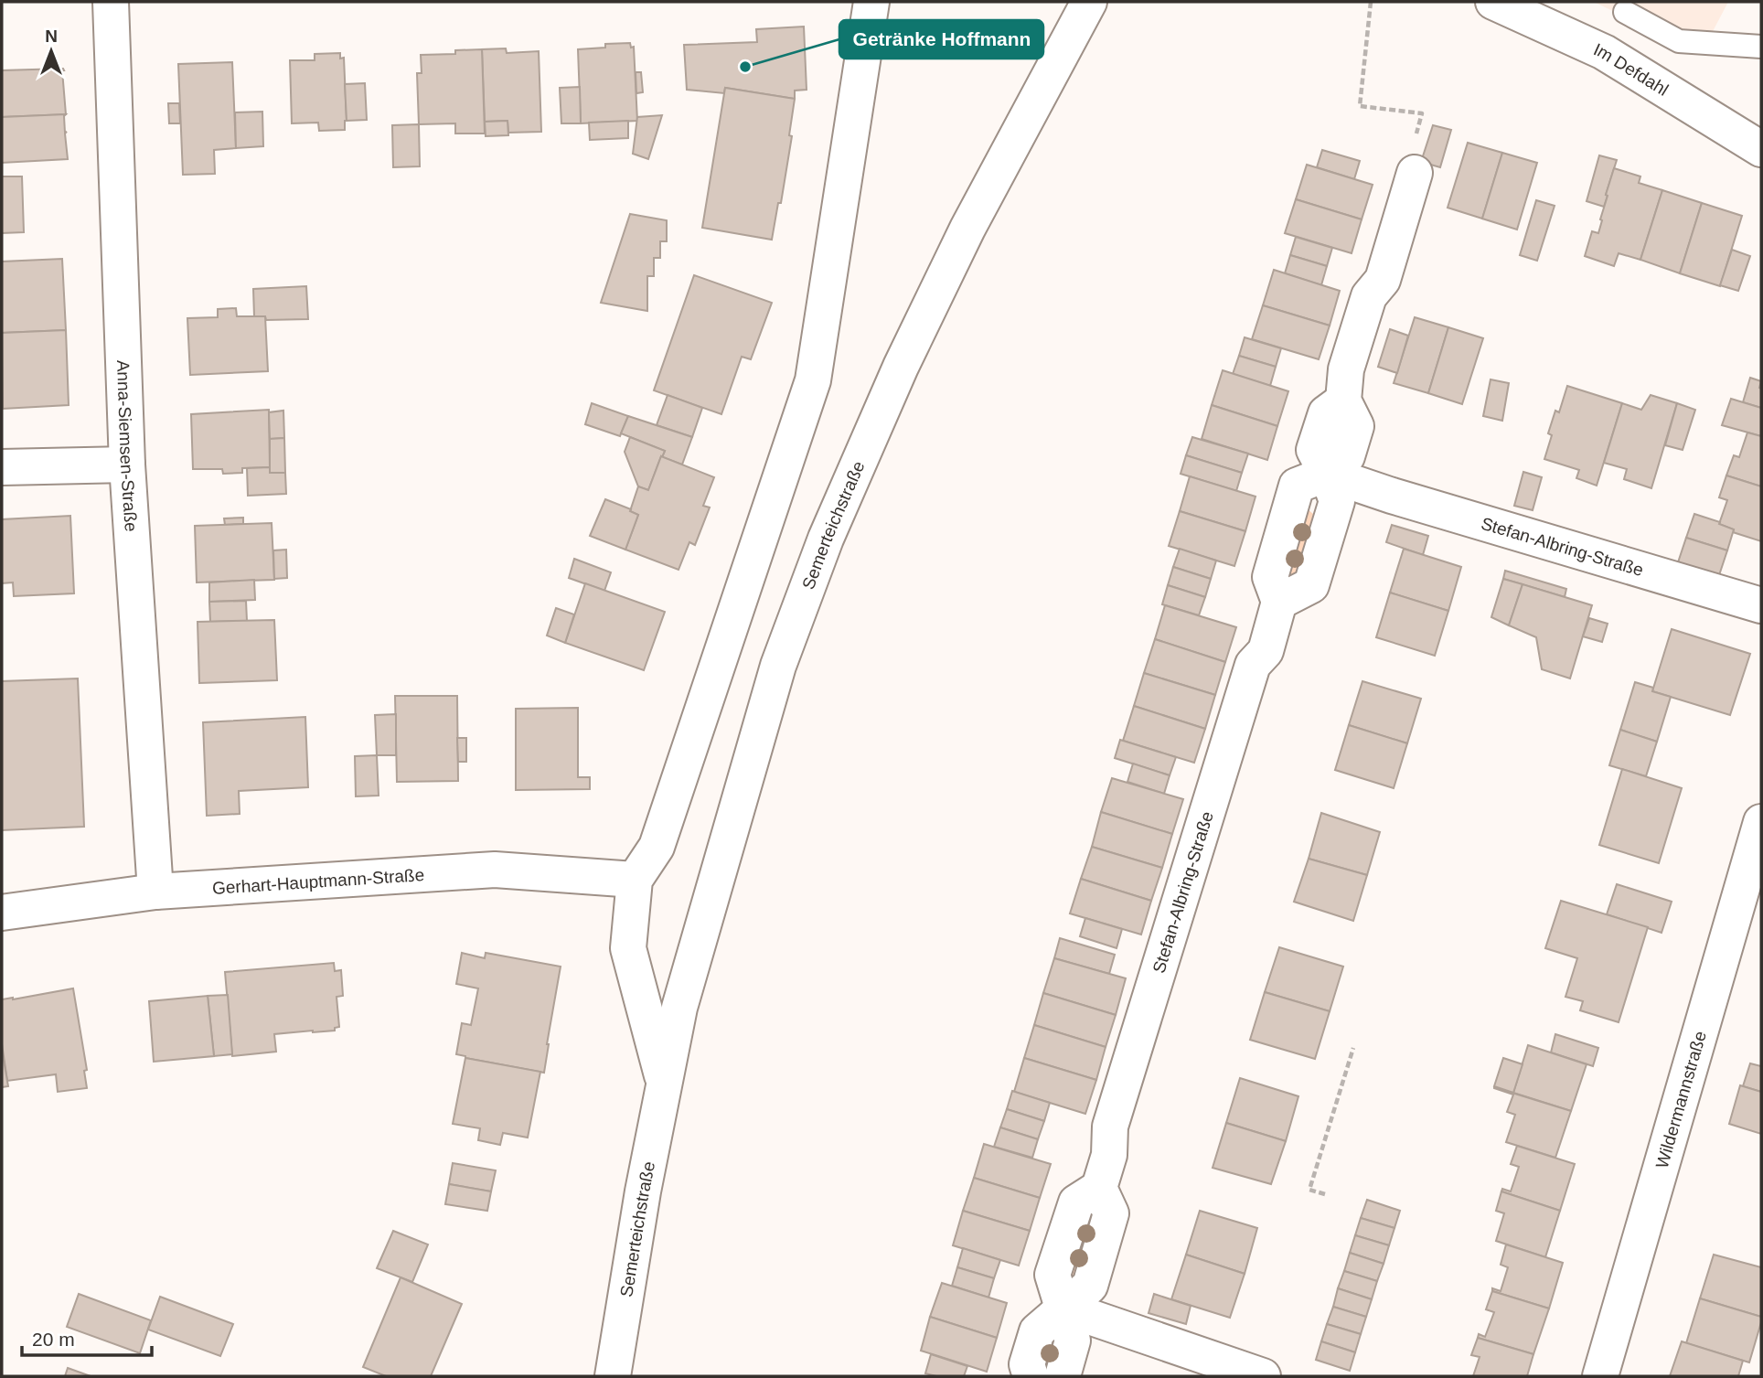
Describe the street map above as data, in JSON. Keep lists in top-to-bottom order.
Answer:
{
  "streets": {
    "street": [
      "Im Defdahl",
      "Anna-Siemsen-Straße",
      "Semerteichstraße",
      "Stefan-Albring-Straße",
      "Gerhart-Hauptmann-Straße",
      "Wildermannstraße"
    ]
  },
  "crossings": [
    ["Anna-Siemsen-Straße", "Gerhart-Hauptmann-Straße"],
    ["Semerteichstraße", "Gerhart-Hauptmann-Straße"]
  ],
  "places": ["Getränke Hoffmann"],
  "scale_bar": "20 m",
  "north": "top"
}
